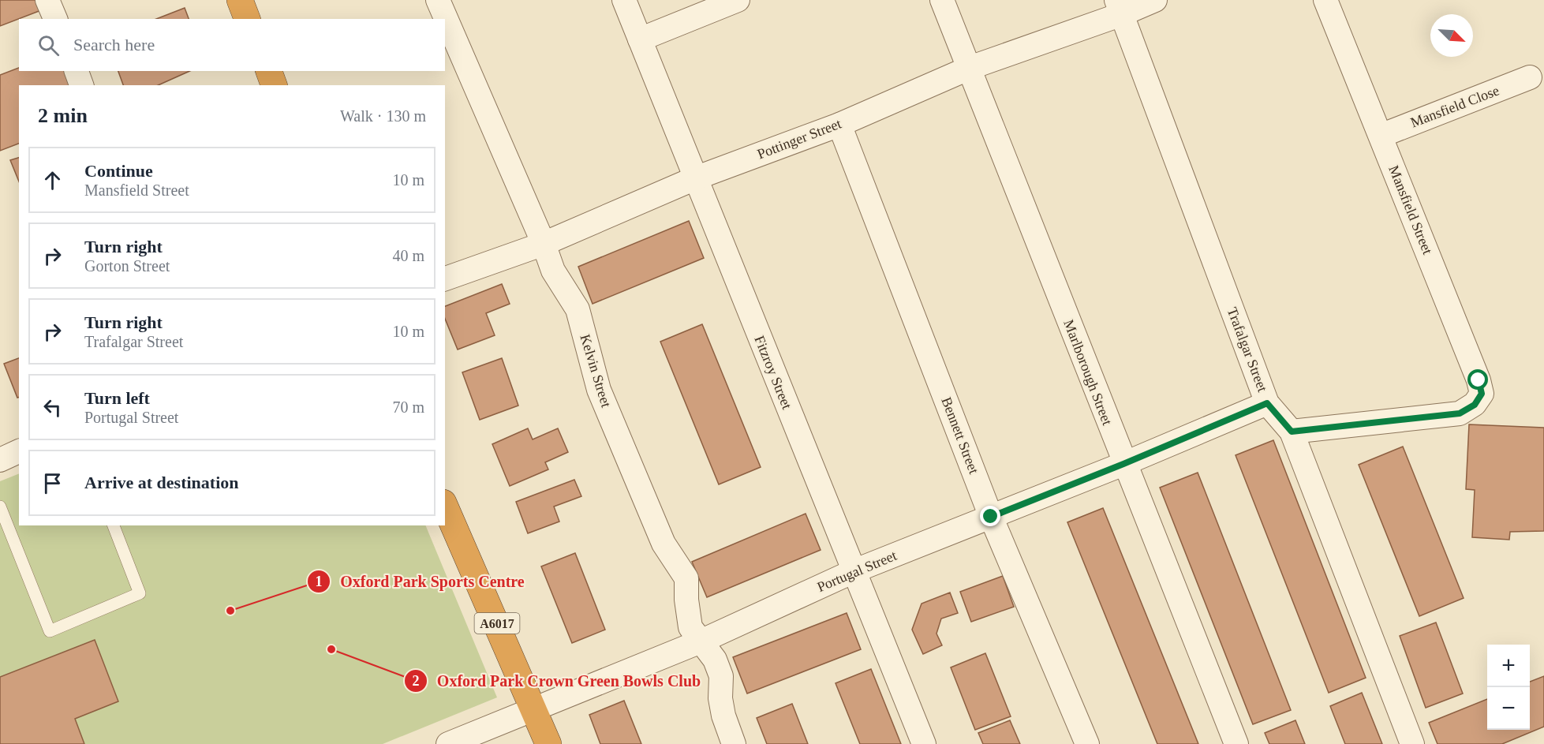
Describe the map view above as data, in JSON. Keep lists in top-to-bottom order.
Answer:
{
  "streets": {
    "highway": ["A6017"],
    "street": [
      "Mansfield Close",
      "Pottinger Street",
      "Mansfield Street",
      "Trafalgar Street",
      "Kelvin Street",
      "Fitzroy Street",
      "Marlborough Street",
      "Bennett Street",
      "Portugal Street"
    ]
  },
  "crossings": [
    ["Mansfield Close", "Mansfield Street"],
    ["Pottinger Street", "Trafalgar Street"],
    ["Pottinger Street", "Kelvin Street"],
    ["Pottinger Street", "Fitzroy Street"],
    ["Pottinger Street", "Marlborough Street"],
    ["Pottinger Street", "Bennett Street"],
    ["Mansfield Street", "Trafalgar Street"],
    ["Trafalgar Street", "Portugal Street"],
    ["Kelvin Street", "Portugal Street"],
    ["Fitzroy Street", "Portugal Street"],
    ["Marlborough Street", "Portugal Street"],
    ["Bennett Street", "Portugal Street"],
    ["Portugal Street", "A6017"]
  ],
  "places": ["Oxford Park Sports Centre", "Oxford Park Crown Green Bowls Club"],
  "north": "bottom right",
  "page": {
    "search": "Search here",
    "heading": ["2 min", "Walk · 130 m"],
    "list": [
      ["Continue", "Mansfield Street", "10 m"],
      ["Turn right", "Gorton Street", "40 m"],
      ["Turn right", "Trafalgar Street", "10 m"],
      ["Turn left", "Portugal Street", "70 m"],
      "Arrive at destination"
    ],
    "map_buttons": ["+", "−"]
  }
}
